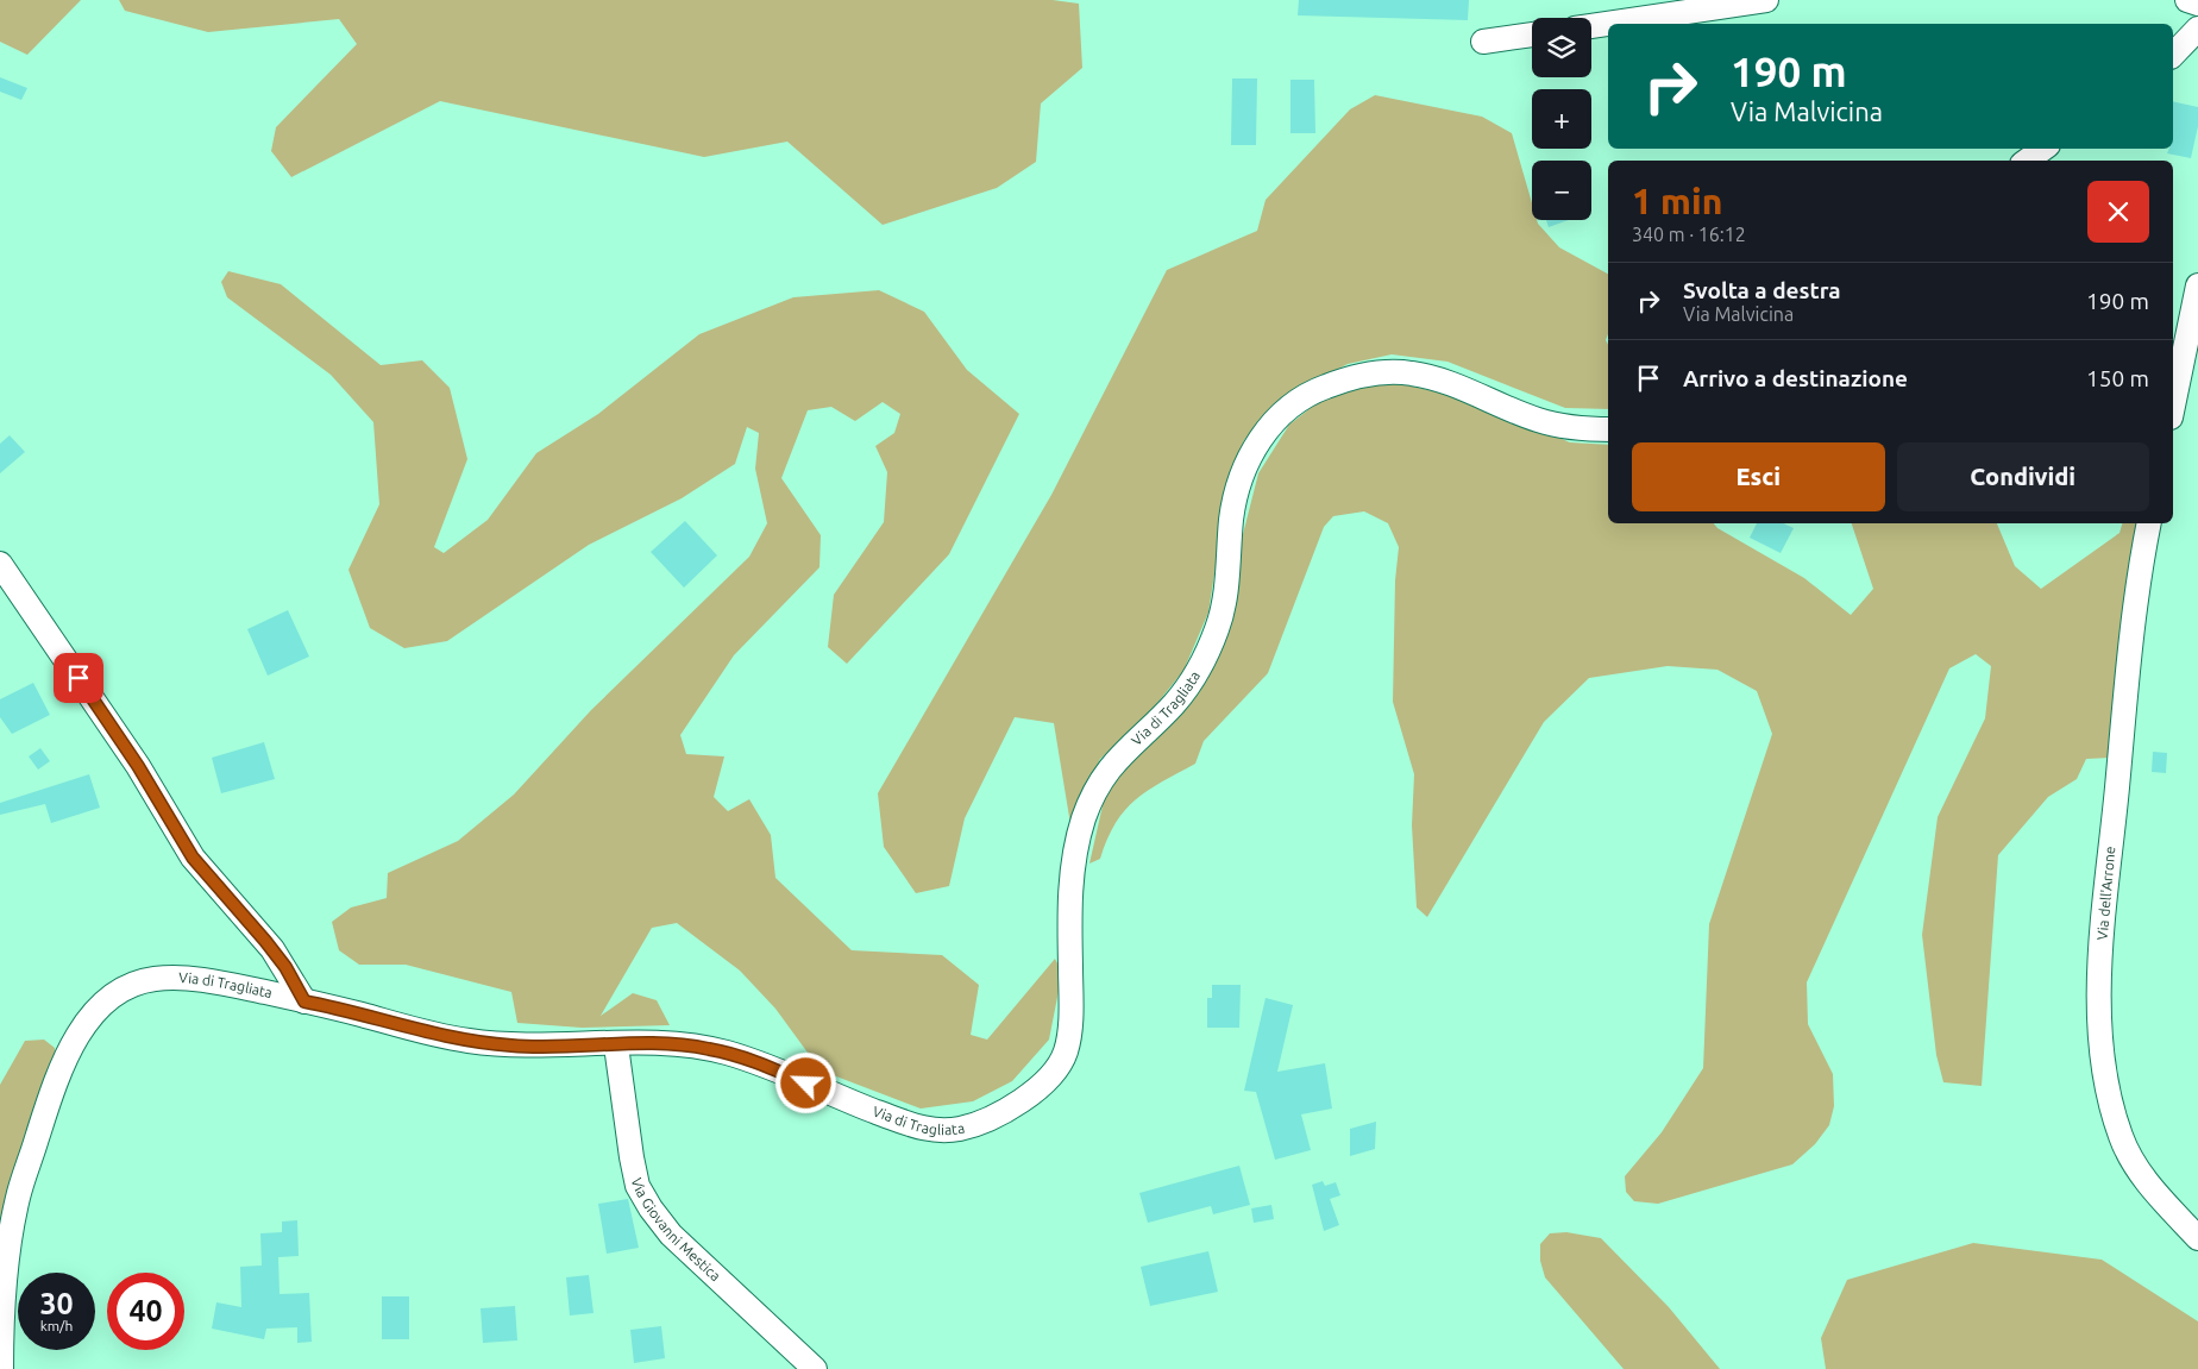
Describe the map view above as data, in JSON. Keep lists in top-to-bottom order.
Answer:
{
  "streets": {
    "street": ["Via di Tragliata", "Via dell'Arrone", "Via Giovanni Mestica"]
  },
  "crossings": [
    ["Via di Tragliata", "Via Giovanni Mestica"]
  ],
  "page": {
    "map_buttons": ["+", "−"],
    "turn": ["190 m", "Via Malvicina"],
    "heading": ["1 min", "340 m · 16:12"],
    "list": [
      {
        "name": "Svolta a destra",
        "note": "Via Malvicina",
        "value": "190 m"
      },
      {
        "name": "Arrivo a destinazione",
        "value": "150 m"
      }
    ],
    "buttons": ["Esci", "Condividi"],
    "speed": "30 km/h",
    "limit": "40"
  }
}
